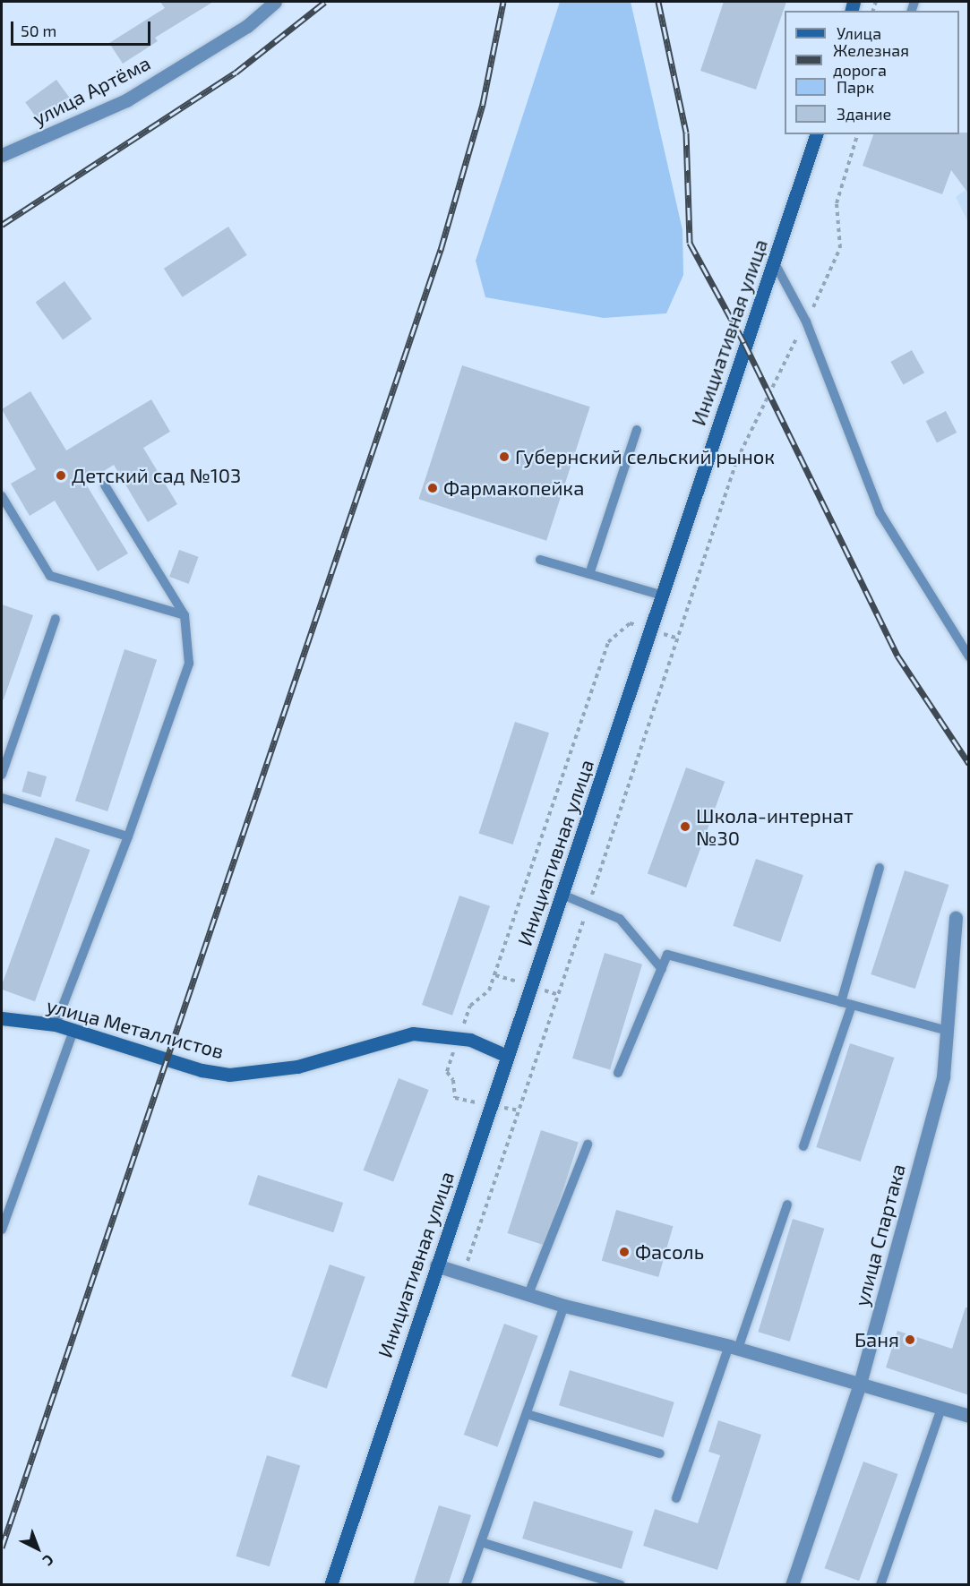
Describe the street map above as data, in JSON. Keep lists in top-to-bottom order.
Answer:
{
  "streets": {
    "main road": ["Инициативная улица", "улица Металлистов"],
    "street": ["улица Артёма", "улица Спартака"]
  },
  "crossings": [
    ["Инициативная улица", "улица Металлистов"]
  ],
  "places": [
    "Губернский сельский рынок",
    "Детский сад №103",
    "Фармакопейка",
    "Школа-интернат №30",
    "Фасоль",
    "Баня"
  ],
  "legend": [
    "Улица",
    "Железная дорога",
    "Парк",
    "Здание"
  ],
  "scale_bar": "50 m",
  "north": "bottom right"
}
